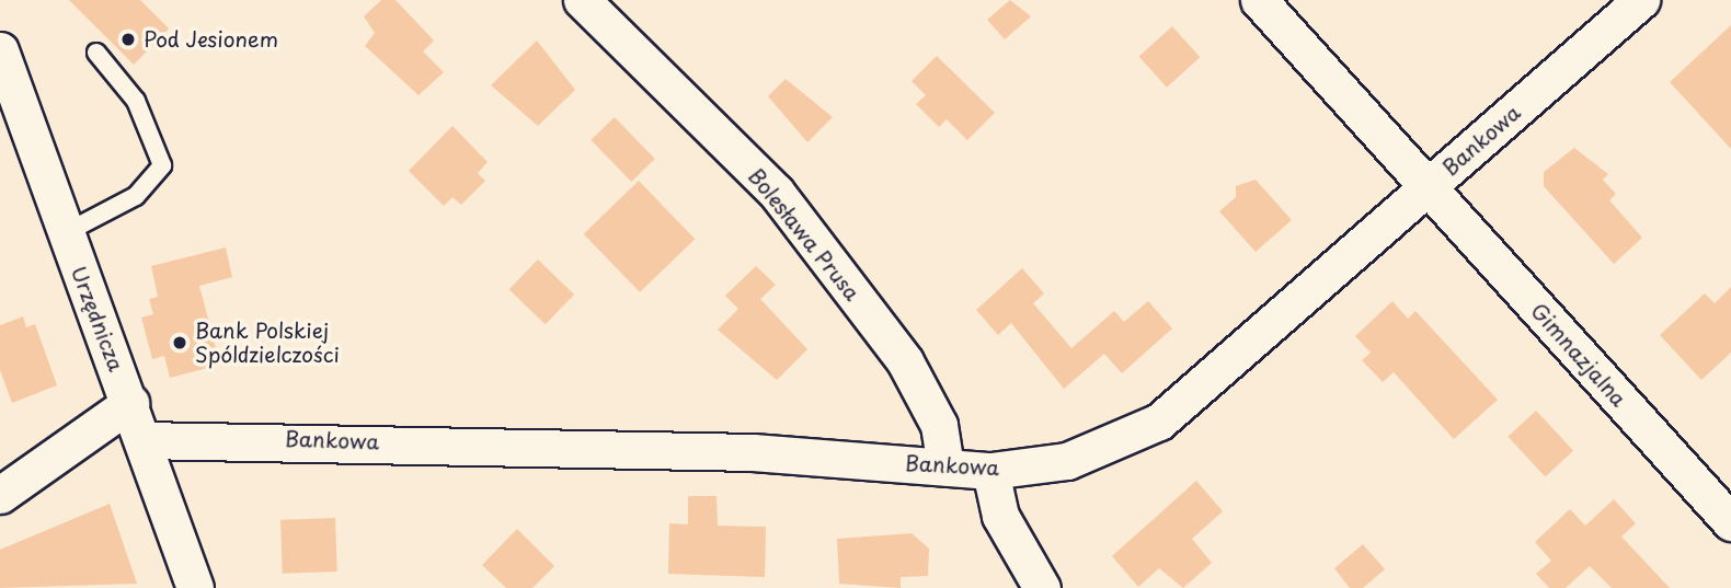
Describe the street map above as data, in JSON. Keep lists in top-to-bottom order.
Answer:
{
  "streets": {
    "street": [
      "Bankowa",
      "Bolesława Prusa",
      "Urzędnicza",
      "Gimnazjalna"
    ]
  },
  "crossings": [
    ["Bankowa", "Bolesława Prusa"],
    ["Bankowa", "Urzędnicza"],
    ["Bankowa", "Gimnazjalna"]
  ],
  "places": ["Pod Jesionem", "Bank Polskiej Spóldzielczości"]
}
